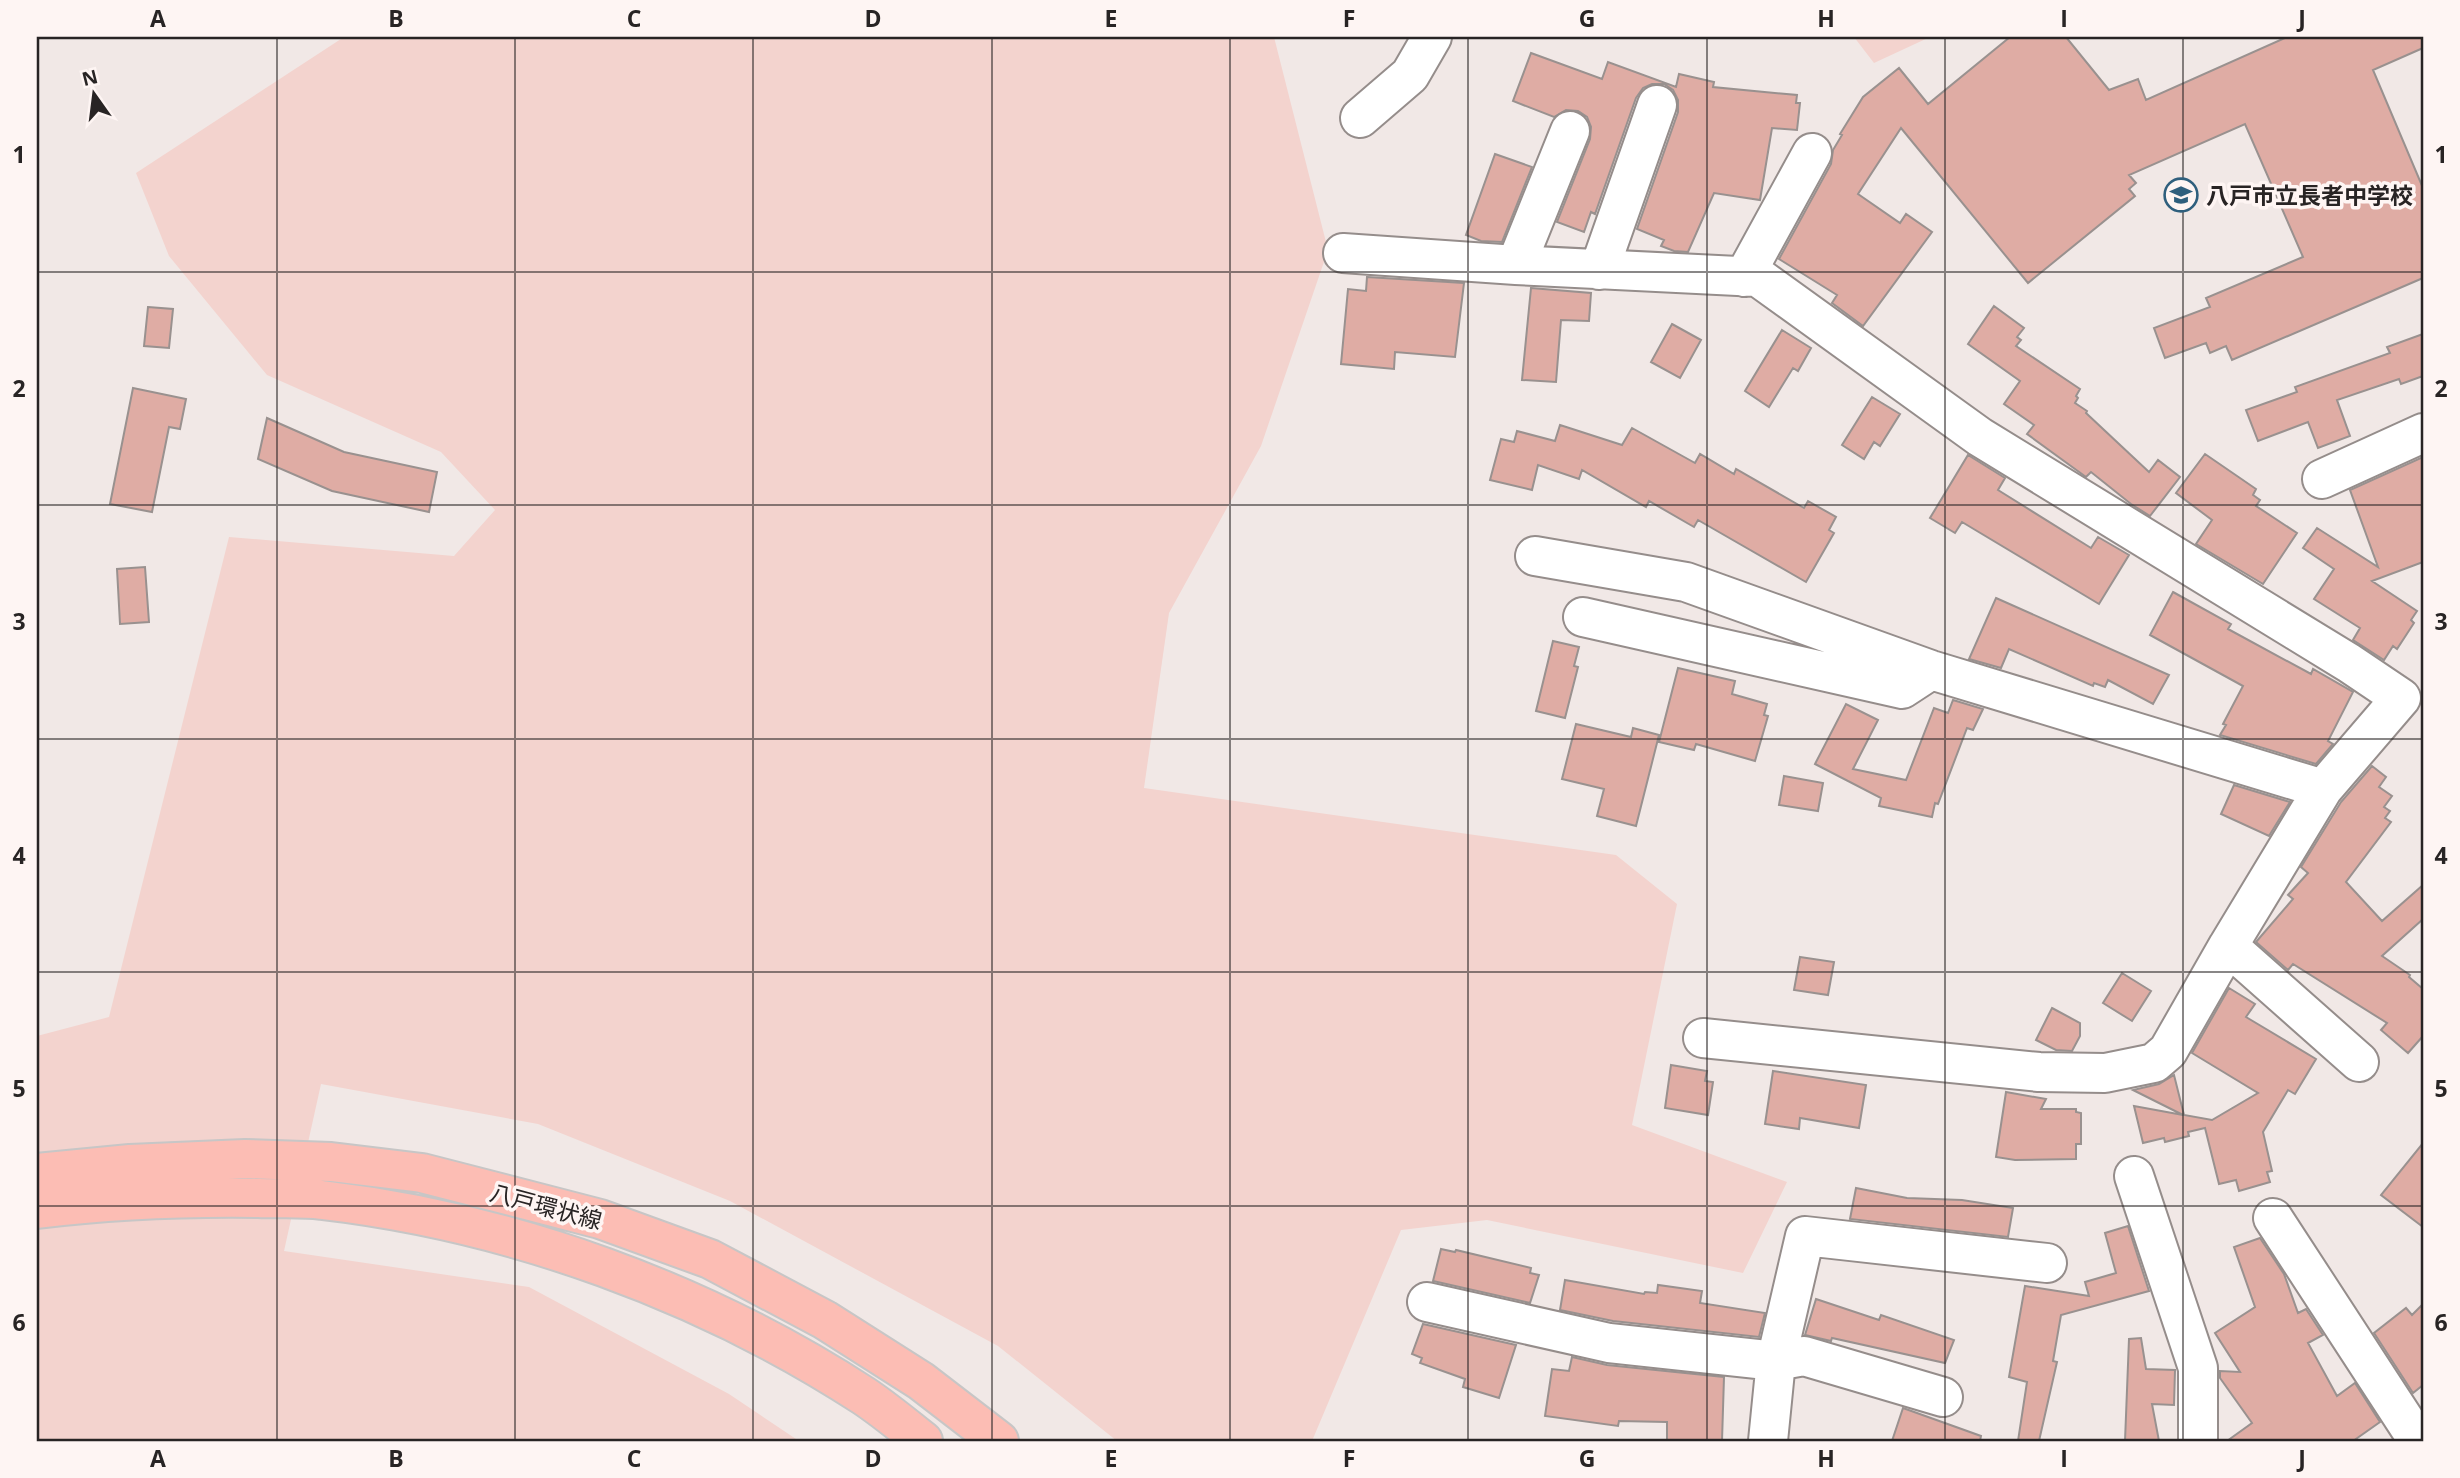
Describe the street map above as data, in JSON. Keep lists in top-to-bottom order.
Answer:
{
  "streets": {
    "main road": ["八戸環状線"]
  },
  "places": {
    "school or university": ["八戸市立長者中学校"]
  },
  "north": "top",
  "grid": {
    "columns": [
      "A",
      "B",
      "C",
      "D",
      "E",
      "F",
      "G",
      "H",
      "I",
      "J"
    ],
    "rows": [
      "1",
      "2",
      "3",
      "4",
      "5",
      "6"
    ]
  }
}
